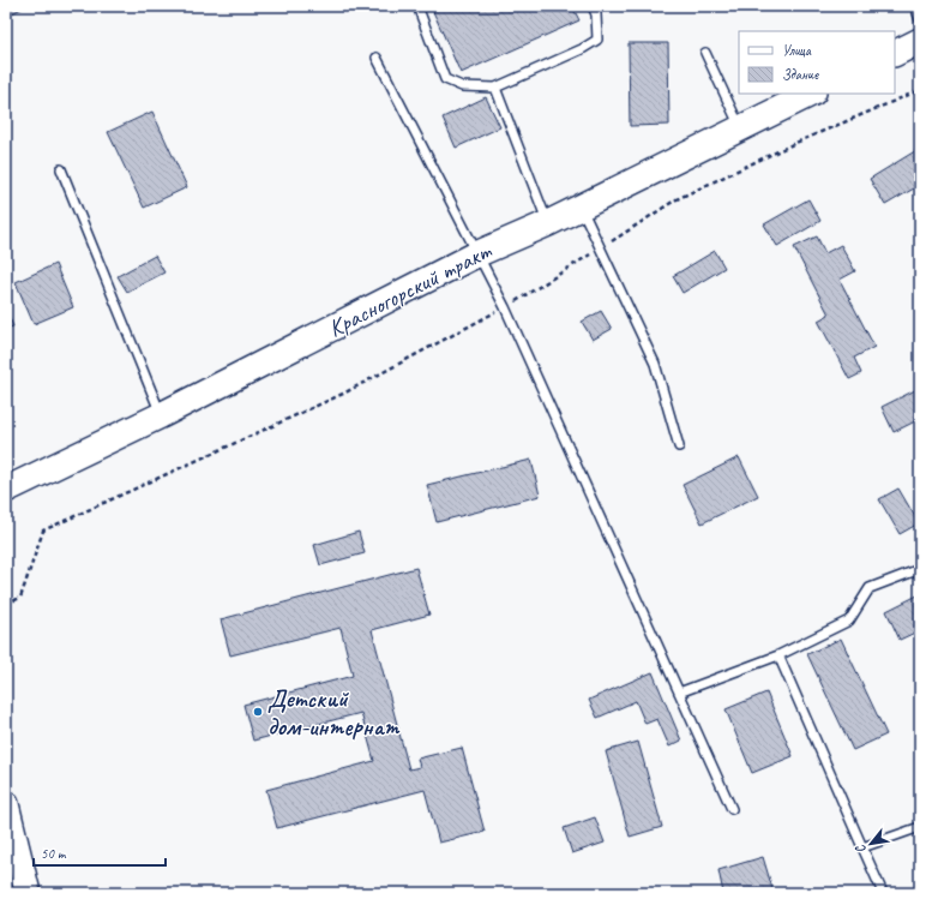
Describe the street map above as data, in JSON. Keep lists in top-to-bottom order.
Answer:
{
  "streets": {
    "main road": ["Красногорский тракт"]
  },
  "places": ["Детский дом-интернат"],
  "legend": ["Улица", "Здание"],
  "scale_bar": "50 m",
  "north": "bottom left"
}
